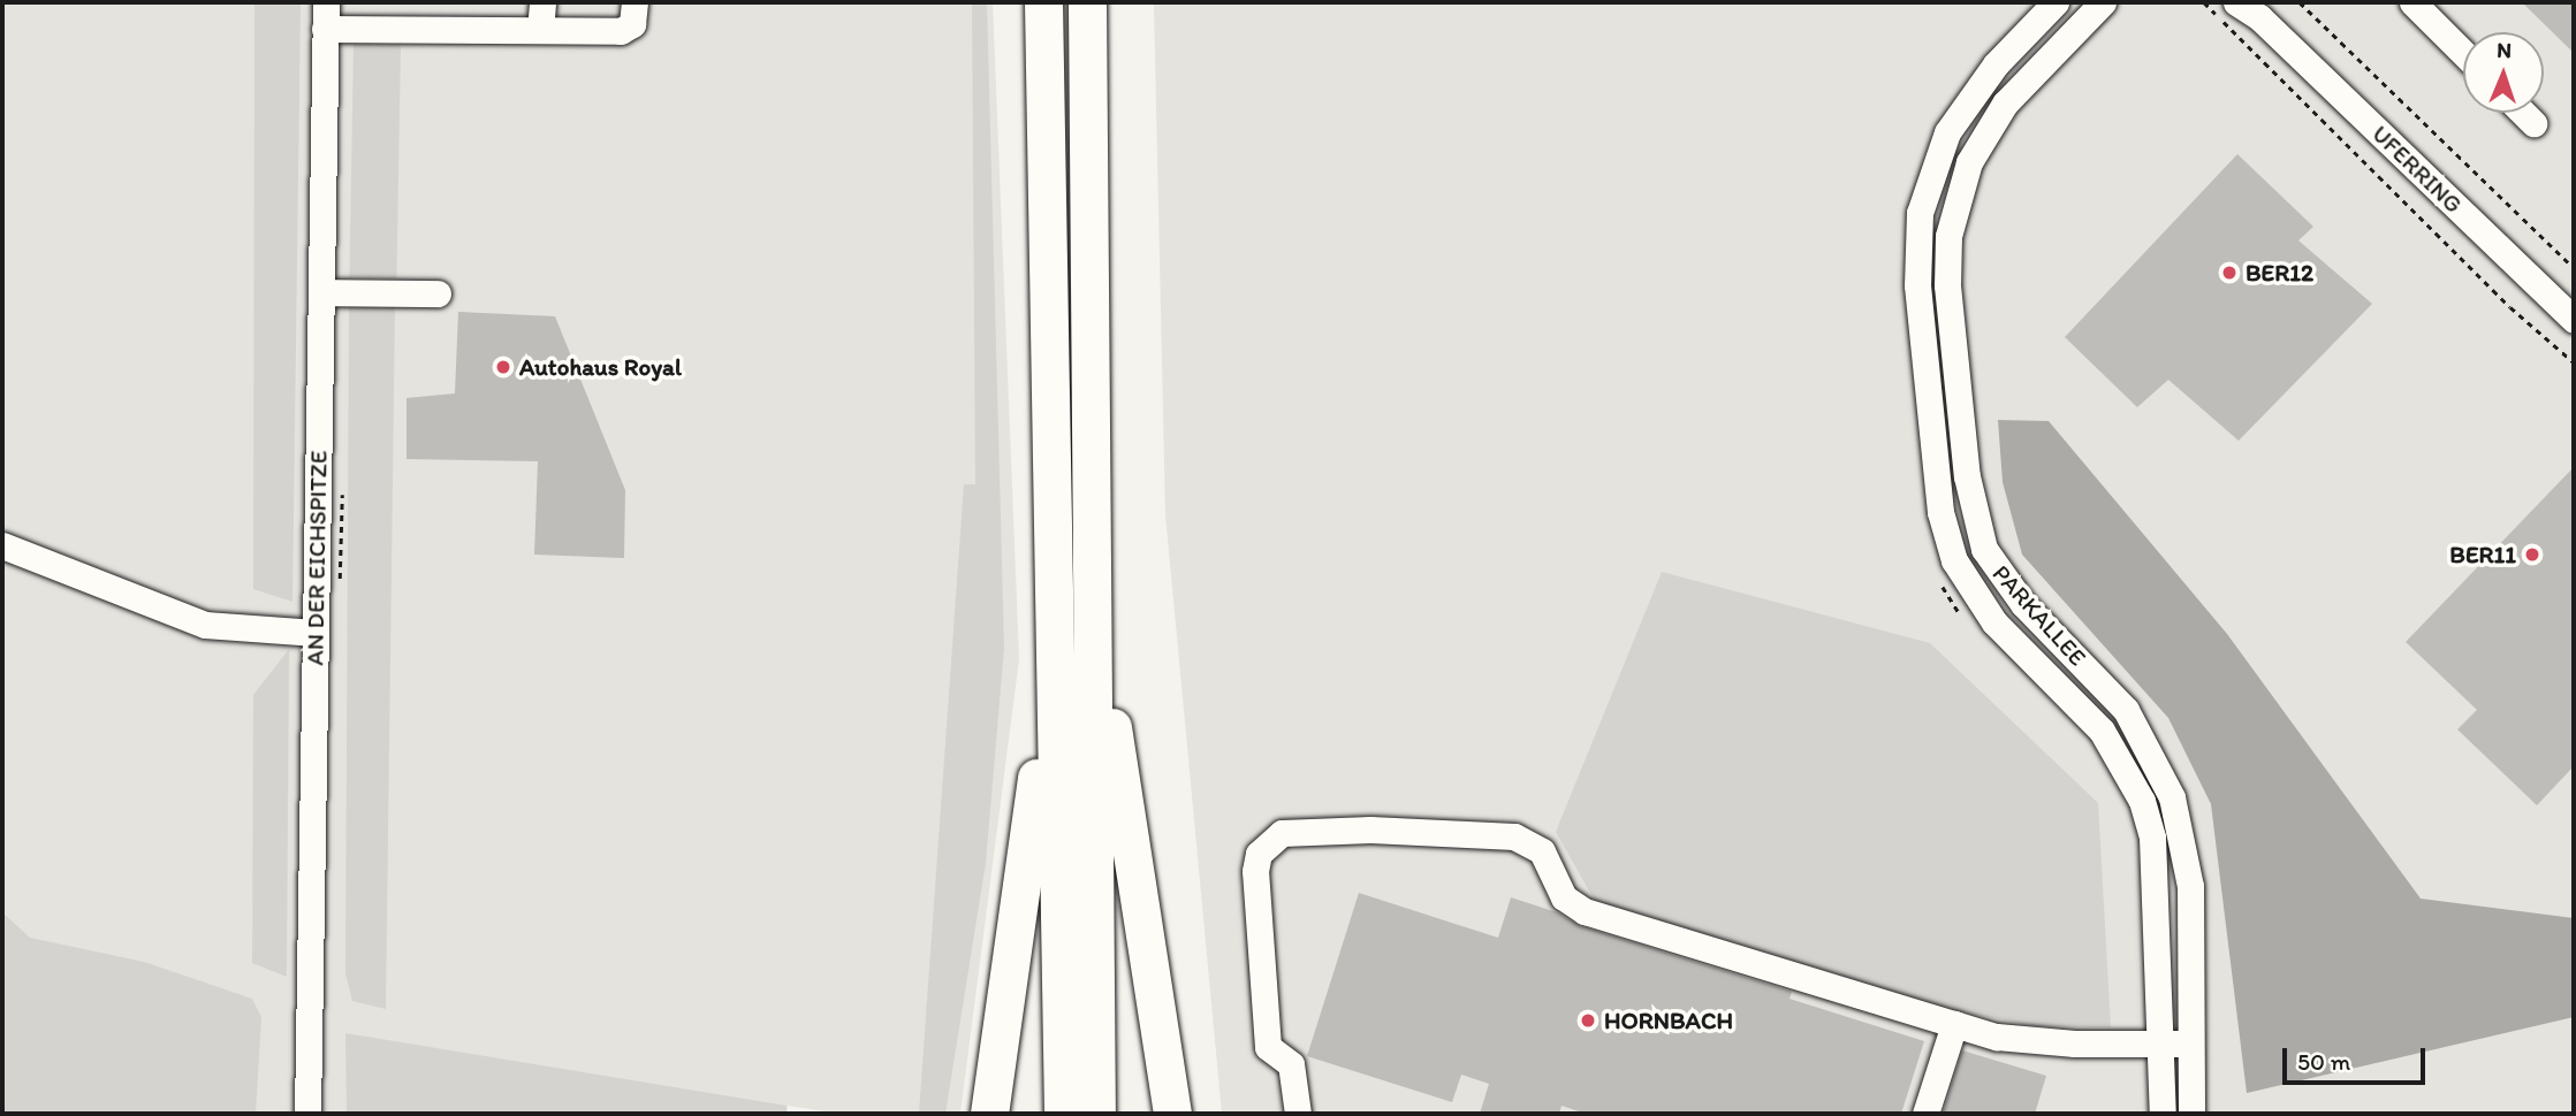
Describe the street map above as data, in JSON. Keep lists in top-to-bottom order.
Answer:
{
  "streets": {
    "street": ["UFERRING", "AN DER EICHSPITZE", "PARKALLEE"]
  },
  "places": [
    "BER12",
    "Autohaus Royal",
    "BER11",
    "HORNBACH"
  ],
  "scale_bar": "50 m",
  "north": "top"
}
